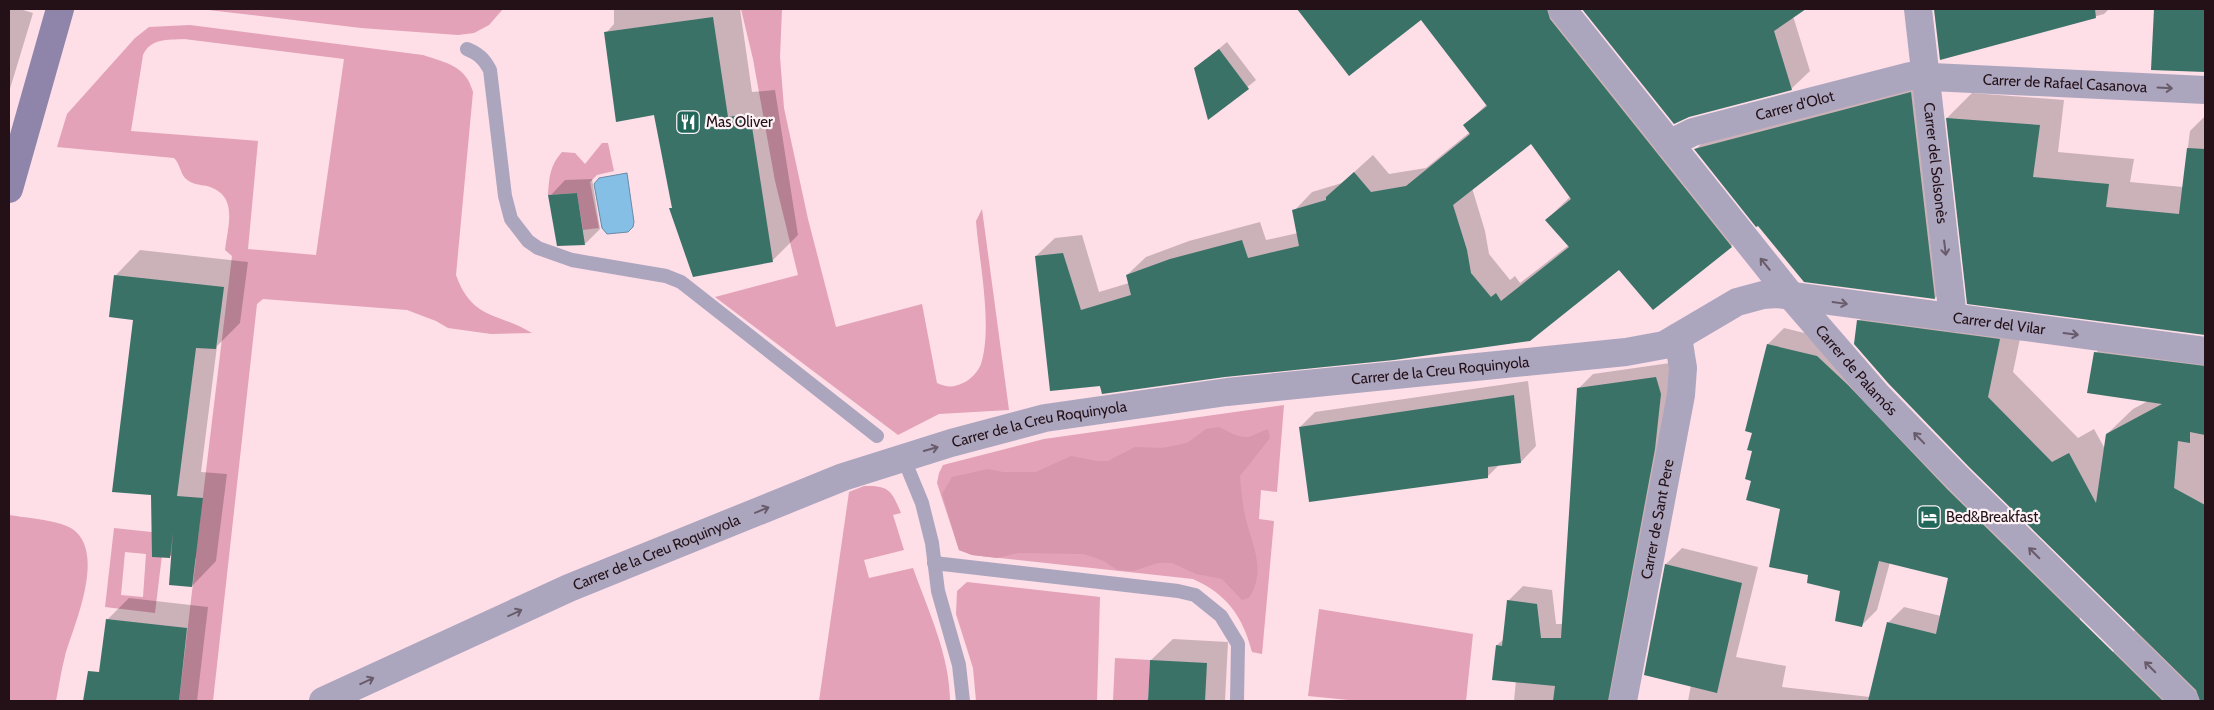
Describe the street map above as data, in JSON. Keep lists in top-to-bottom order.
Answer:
{
  "streets": {
    "street": [
      "Carrer de Rafael Casanova",
      "Carrer d'Olot",
      "Carrer del Solsonès",
      "Carrer del Vilar",
      "Carrer de Palamós",
      "Carrer de la Creu Roquinyola",
      "Carrer de Sant Pere"
    ]
  },
  "crossings": [
    ["Carrer de Rafael Casanova", "Carrer d'Olot"],
    ["Carrer de Rafael Casanova", "Carrer del Solsonès"],
    ["Carrer d'Olot", "Carrer del Solsonès"],
    ["Carrer d'Olot", "Carrer de Palamós"],
    ["Carrer del Solsonès", "Carrer del Vilar"],
    ["Carrer del Vilar", "Carrer de Palamós"],
    ["Carrer del Vilar", "Carrer de la Creu Roquinyola"],
    ["Carrer de Palamós", "Carrer de la Creu Roquinyola"],
    ["Carrer de la Creu Roquinyola", "Carrer de Sant Pere"]
  ],
  "one_way": [
    "Carrer de Rafael Casanova",
    "Carrer del Solsonès",
    "Carrer del Vilar",
    "Carrer de Palamós",
    "Carrer de la Creu Roquinyola"
  ],
  "places": {
    "restaurant": ["Mas Oliver"],
    "hotel": ["Bed&Breakfast"]
  }
}
